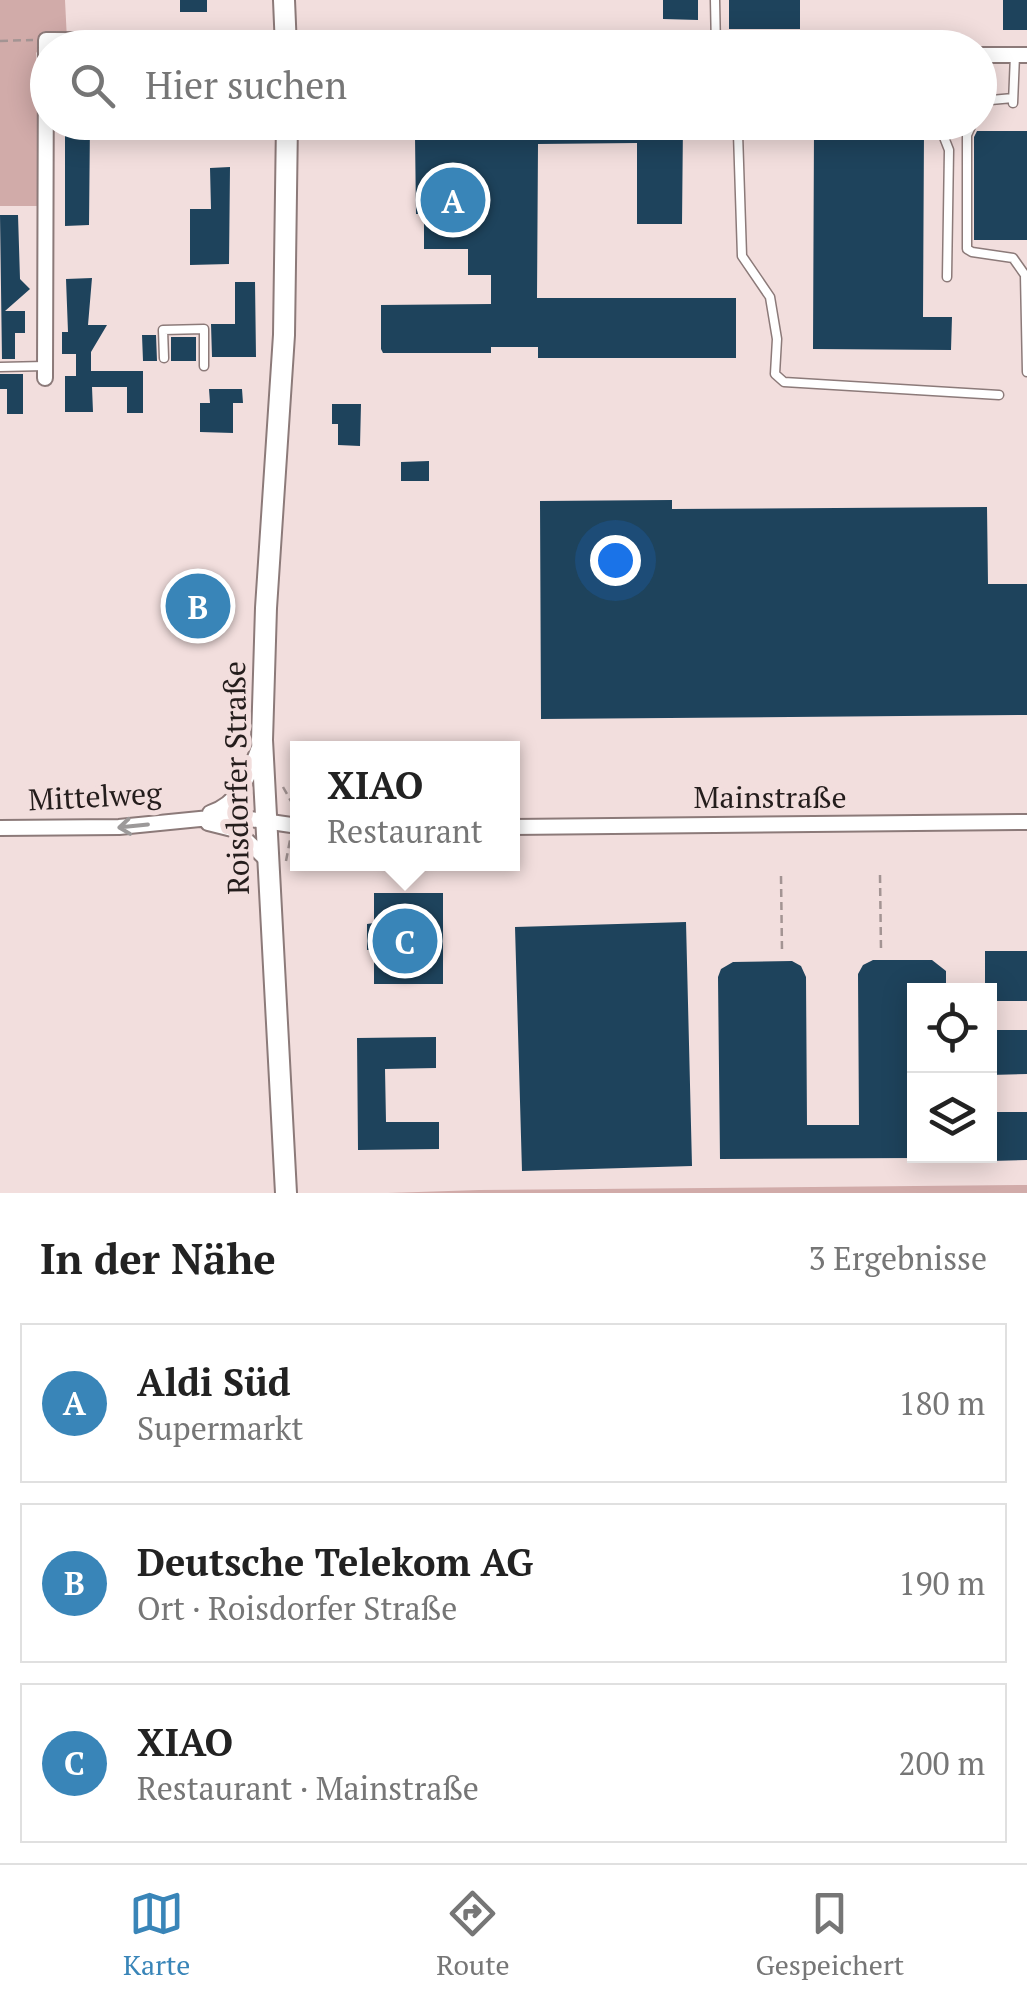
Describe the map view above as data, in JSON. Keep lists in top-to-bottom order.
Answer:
{
  "streets": {
    "main road": ["Roisdorfer Straße"],
    "street": ["Mittelweg", "Mainstraße"]
  },
  "crossings": [
    ["Roisdorfer Straße", "Mittelweg"]
  ],
  "one_way": ["Mittelweg"],
  "page": {
    "search": "Hier suchen",
    "pins": ["A", "B", "C"],
    "popup": ["XIAO", "Restaurant"],
    "heading": ["In der Nähe", "3 Ergebnisse"],
    "list": [
      {
        "mark": "A",
        "name": "Aldi Süd",
        "note": "Supermarkt",
        "value": "180 m"
      },
      {
        "mark": "B",
        "name": "Deutsche Telekom AG",
        "note": "Ort · Roisdorfer Straße",
        "value": "190 m"
      },
      {
        "mark": "C",
        "name": "XIAO",
        "note": "Restaurant · Mainstraße",
        "value": "200 m"
      }
    ],
    "nav": ["Karte", "Route", "Gespeichert"]
  }
}
